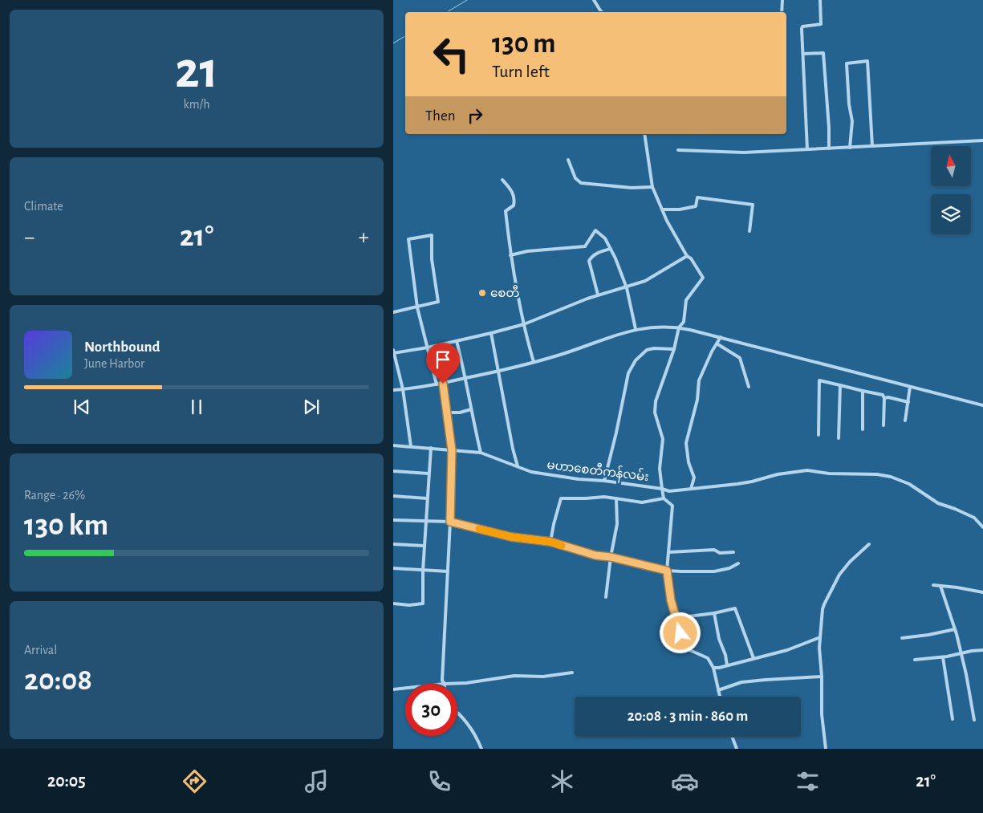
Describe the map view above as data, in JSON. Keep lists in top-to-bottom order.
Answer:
{
  "streets": {
    "street": ["မဟာစေတီကန်လမ်း"]
  },
  "places": ["စေတီ"],
  "north": "top",
  "page": {
    "tile": [
      ["21", "km/h"],
      "Climate",
      ["Range · 26%", "130 km"],
      ["Arrival", "20:08"]
    ],
    "turn": ["130 m", "Turn left"],
    "then": "Then",
    "heat": ["−", "21°", "+"],
    "song": ["Northbound", "June Harbor"],
    "limit": "30",
    "trip": "20:08 · 3 min · 860 m",
    "tabs": ["20:05", "21°"]
  }
}
